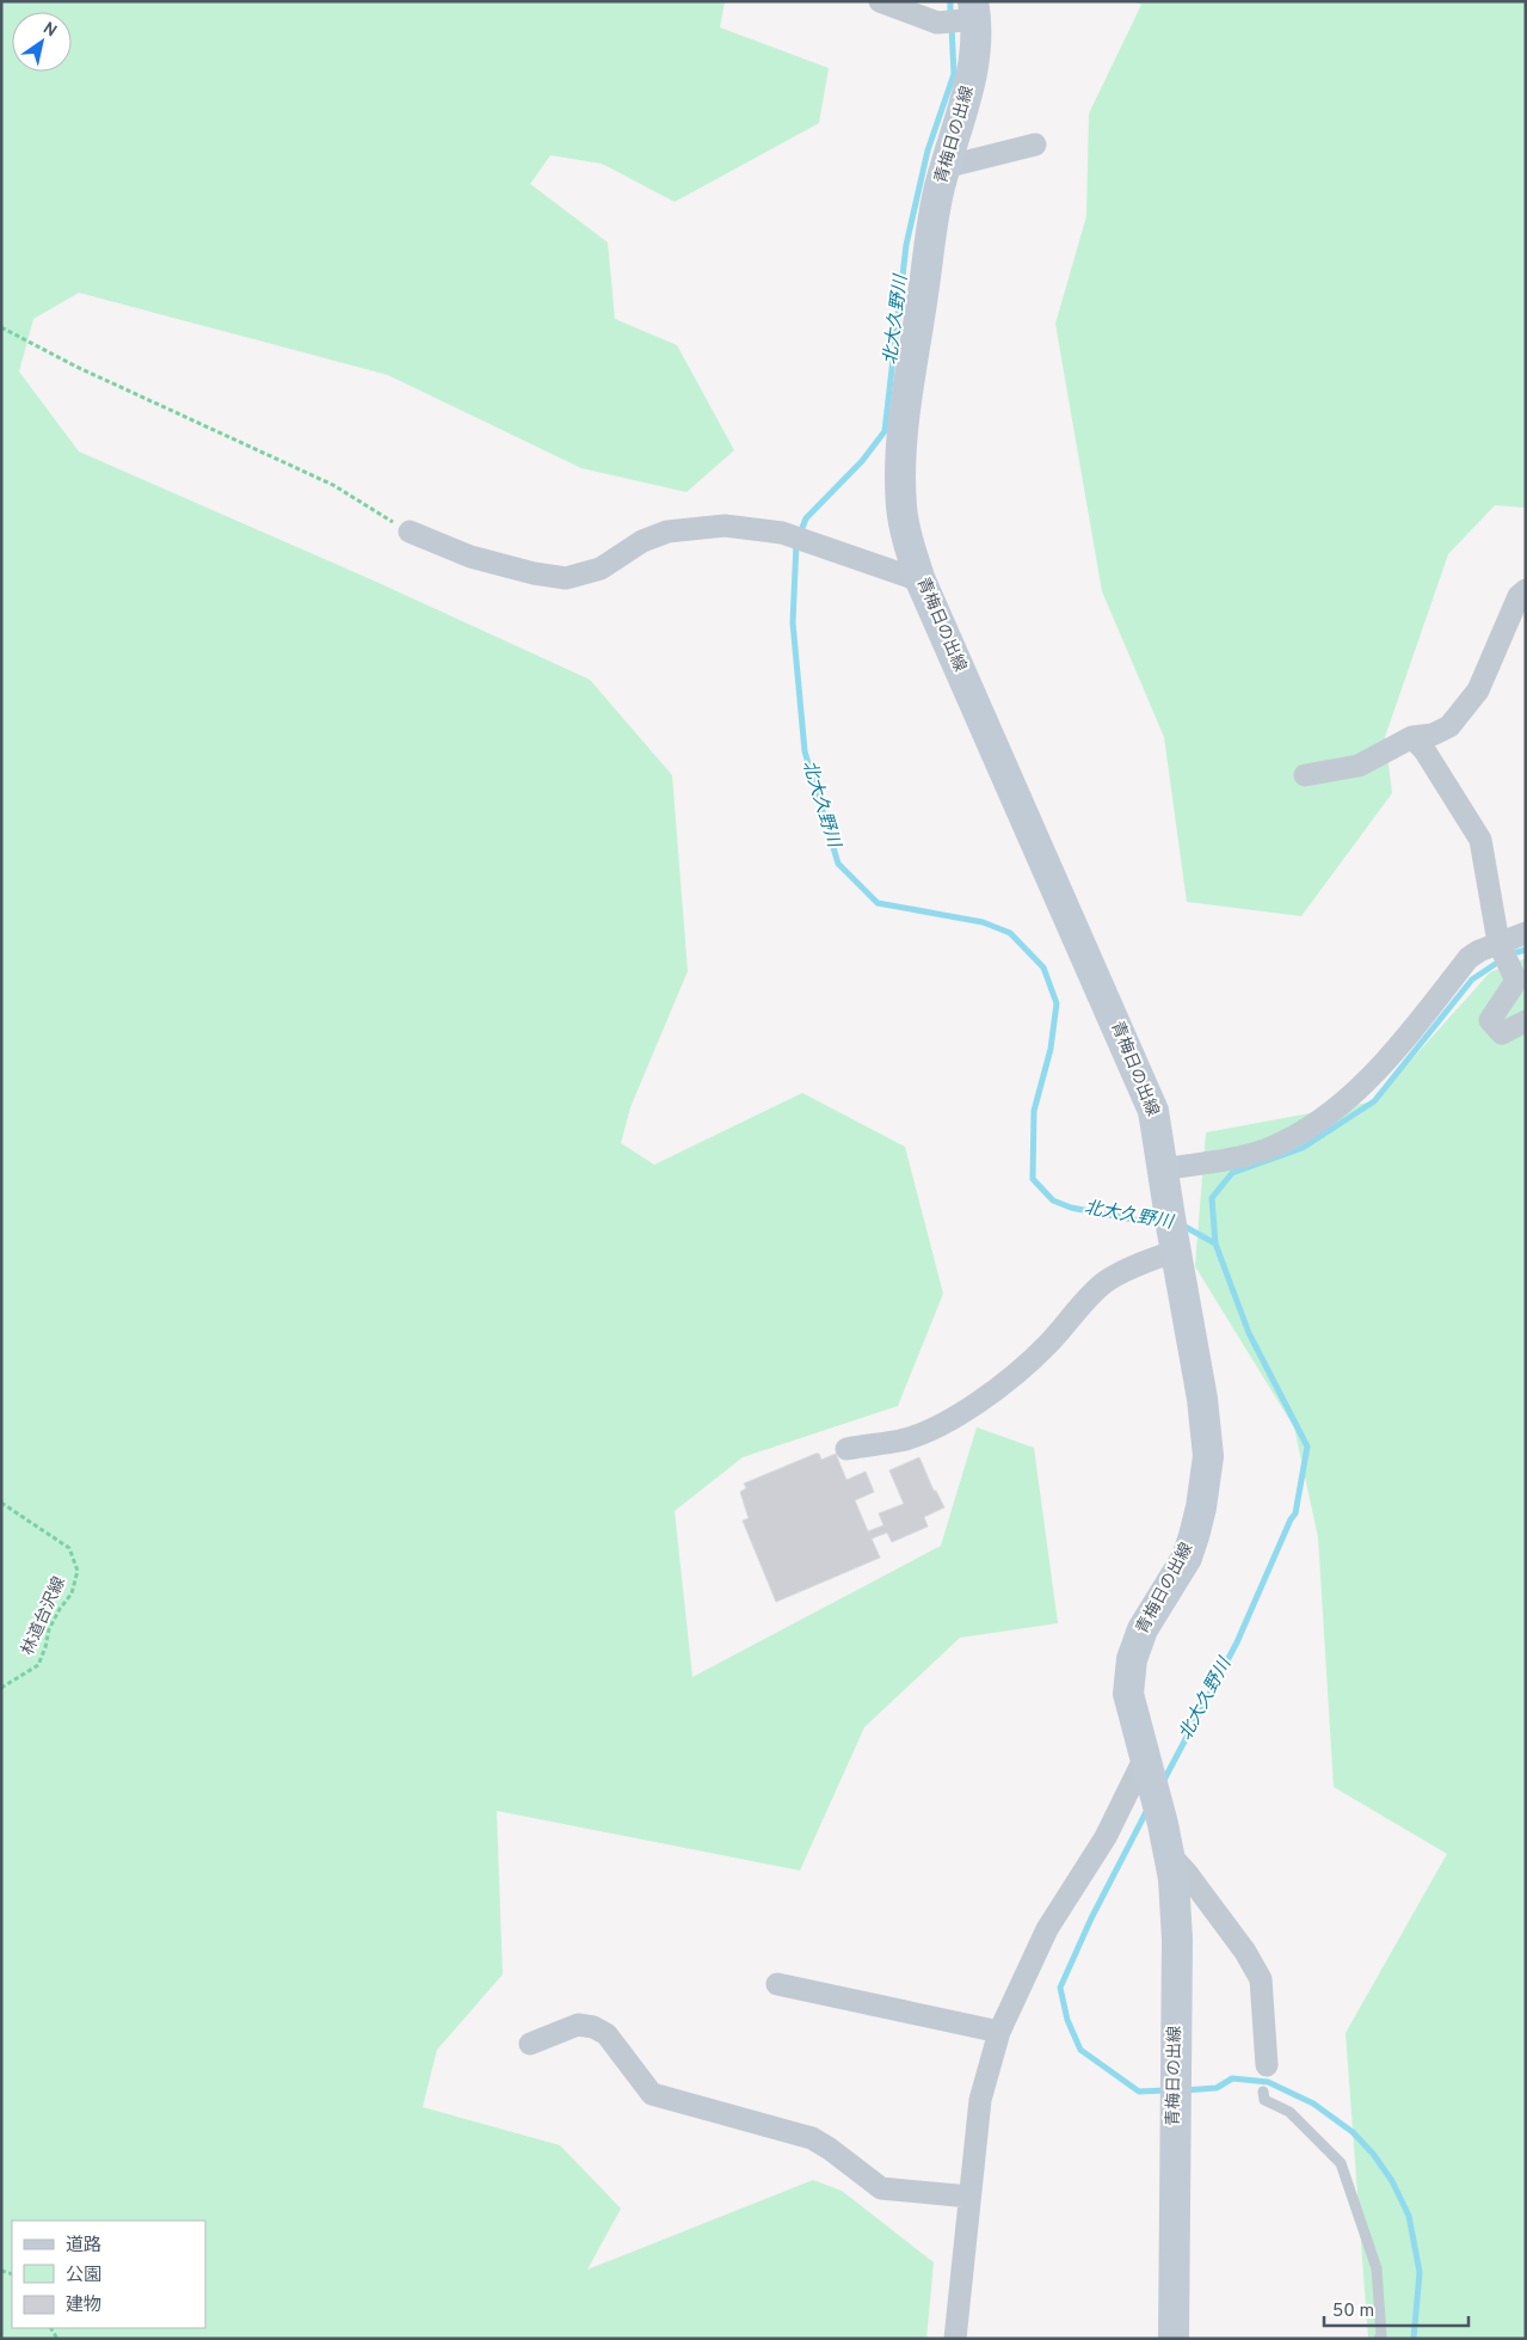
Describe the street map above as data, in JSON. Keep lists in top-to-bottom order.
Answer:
{
  "streets": {
    "main road": ["青梅日の出線"],
    "path": ["林道台沢線"]
  },
  "water": ["北大久野川"],
  "legend": ["道路", "公園", "建物"],
  "scale_bar": "50 m",
  "north": "top right"
}
